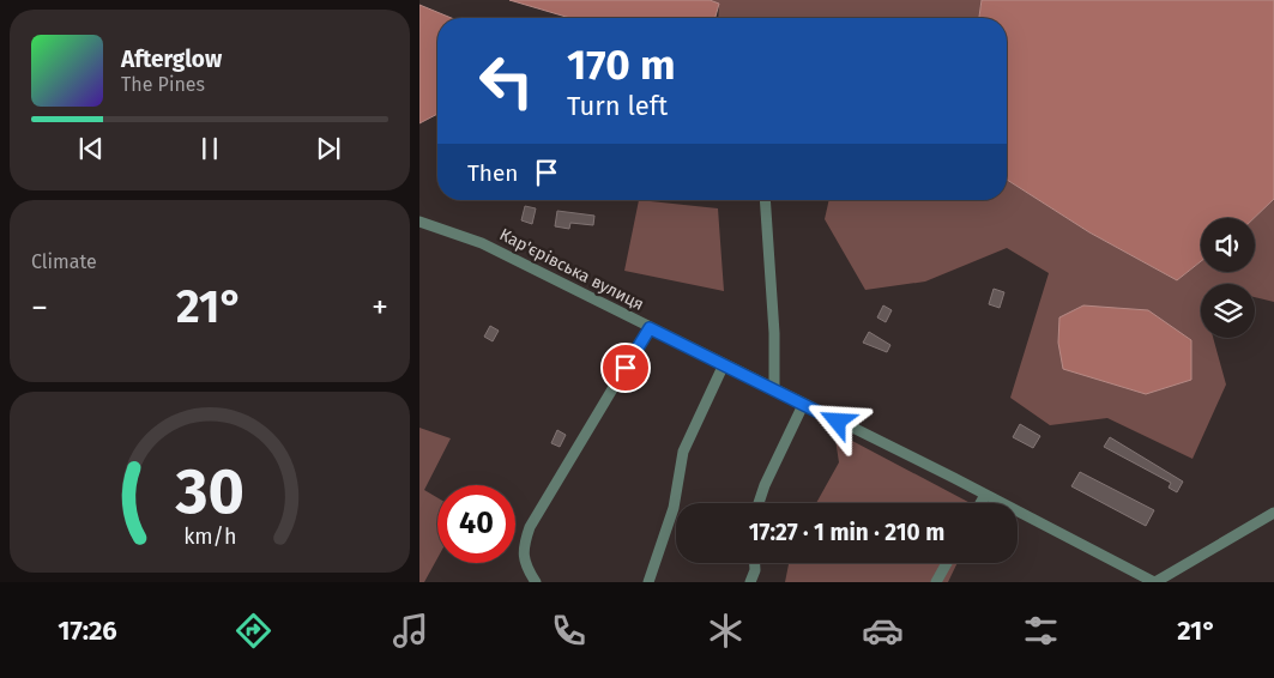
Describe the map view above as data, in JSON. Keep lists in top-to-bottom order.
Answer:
{
  "streets": {
    "street": ["Кар'єрівська вулиця"]
  },
  "page": {
    "turn": ["170 m", "Turn left"],
    "song": ["Afterglow", "The Pines"],
    "then": "Then",
    "tile": "Climate",
    "heat": ["−", "21°", "+"],
    "limit": "40",
    "trip": "17:27 · 1 min · 210 m",
    "tabs": ["17:26", "21°"],
    "gauge": ["30", "km/h"]
  }
}
